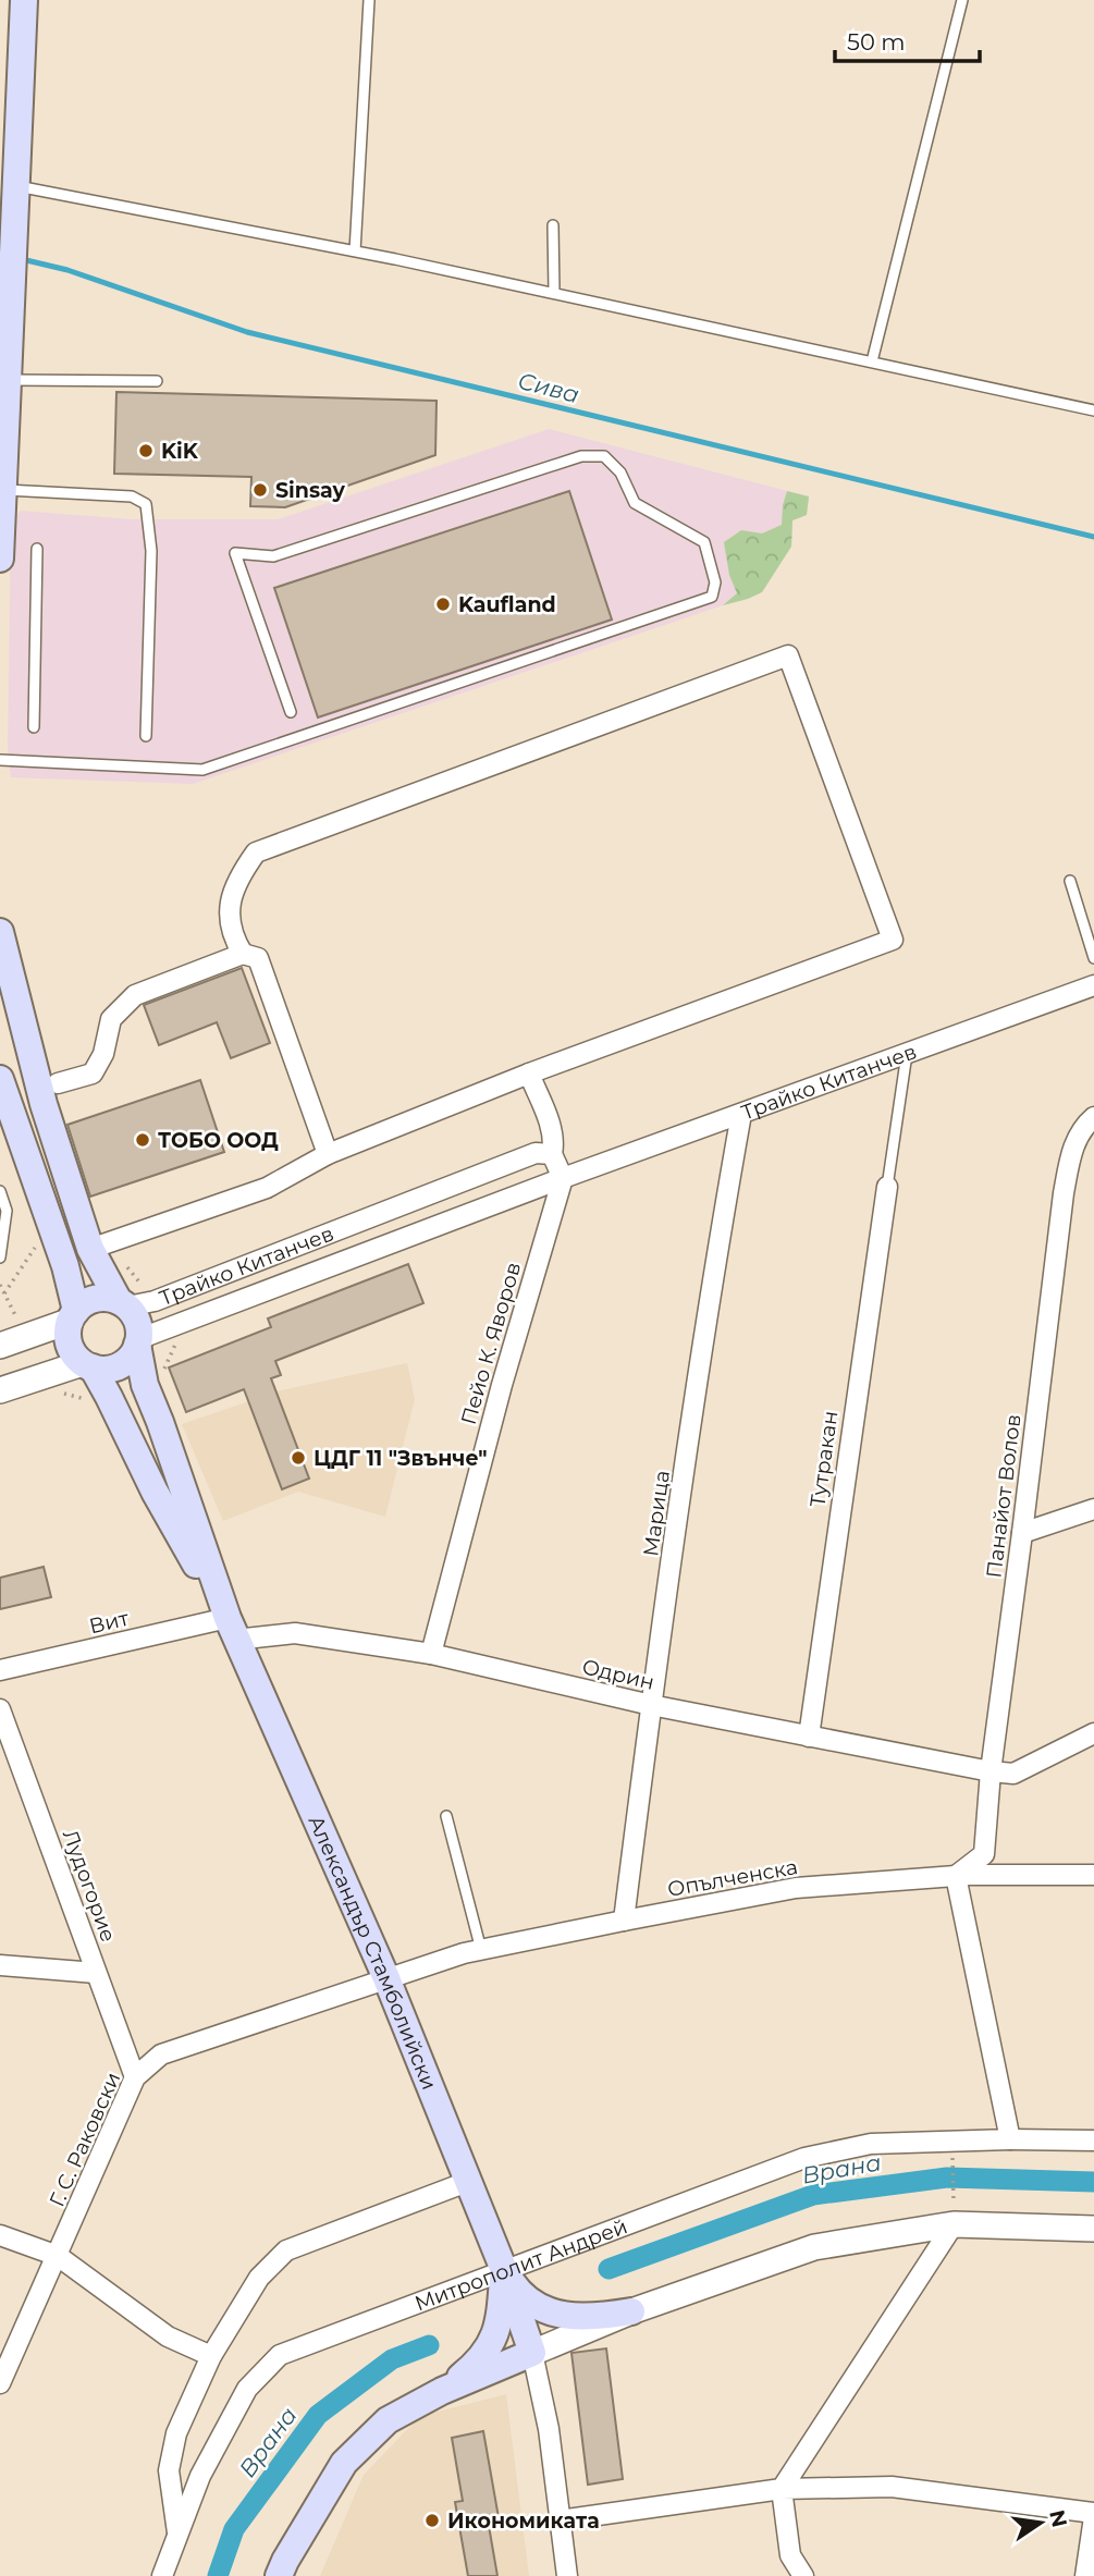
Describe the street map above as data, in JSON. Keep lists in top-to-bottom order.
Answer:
{
  "streets": {
    "main road": ["Александър Стамболийски"],
    "street": [
      "Трайко Китанчев",
      "Пейо К. Яворов",
      "Тутракан",
      "Панайот Волов",
      "Марица",
      "Вит",
      "Одрин",
      "Опълченска",
      "Лудогорие",
      "Г. С. Раковски",
      "Митрополит Андрей"
    ]
  },
  "crossings": [
    ["Трайко Китанчев", "Пейо К. Яворов"],
    ["Трайко Китанчев", "Марица"],
    ["Трайко Китанчев", "Александър Стамболийски"],
    ["Пейо К. Яворов", "Одрин"],
    ["Тутракан", "Одрин"],
    ["Панайот Волов", "Одрин"],
    ["Панайот Волов", "Опълченска"],
    ["Марица", "Одрин"],
    ["Марица", "Опълченска"],
    ["Вит", "Одрин"],
    ["Вит", "Александър Стамболийски"],
    ["Одрин", "Александър Стамболийски"],
    ["Опълченска", "Александър Стамболийски"],
    ["Опълченска", "Г. С. Раковски"],
    ["Лудогорие", "Г. С. Раковски"],
    ["Александър Стамболийски", "Г. С. Раковски"],
    ["Александър Стамболийски", "Митрополит Андрей"]
  ],
  "water": ["Сива", "Врана"],
  "places": [
    "KiK",
    "Sinsay",
    "Kaufland",
    "ТОБО ООД",
    "ЦДГ 11 \"Звънче\"",
    "Икономиката"
  ],
  "scale_bar": "50 m",
  "north": "right"
}
